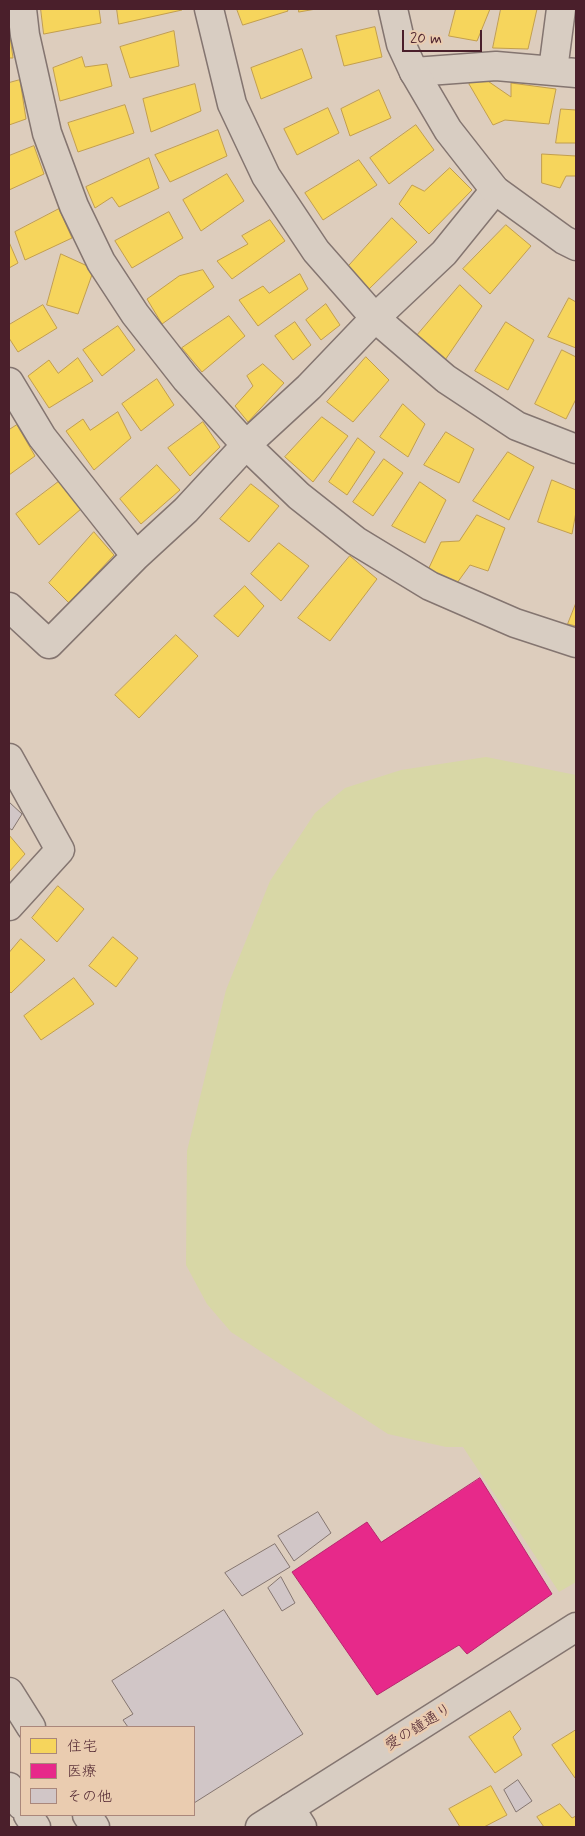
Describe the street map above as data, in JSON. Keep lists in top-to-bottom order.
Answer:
{
  "streets": {
    "street": ["愛の鐘通り"]
  },
  "legend": ["住宅", "医療", "その他"],
  "scale_bar": "20 m"
}
